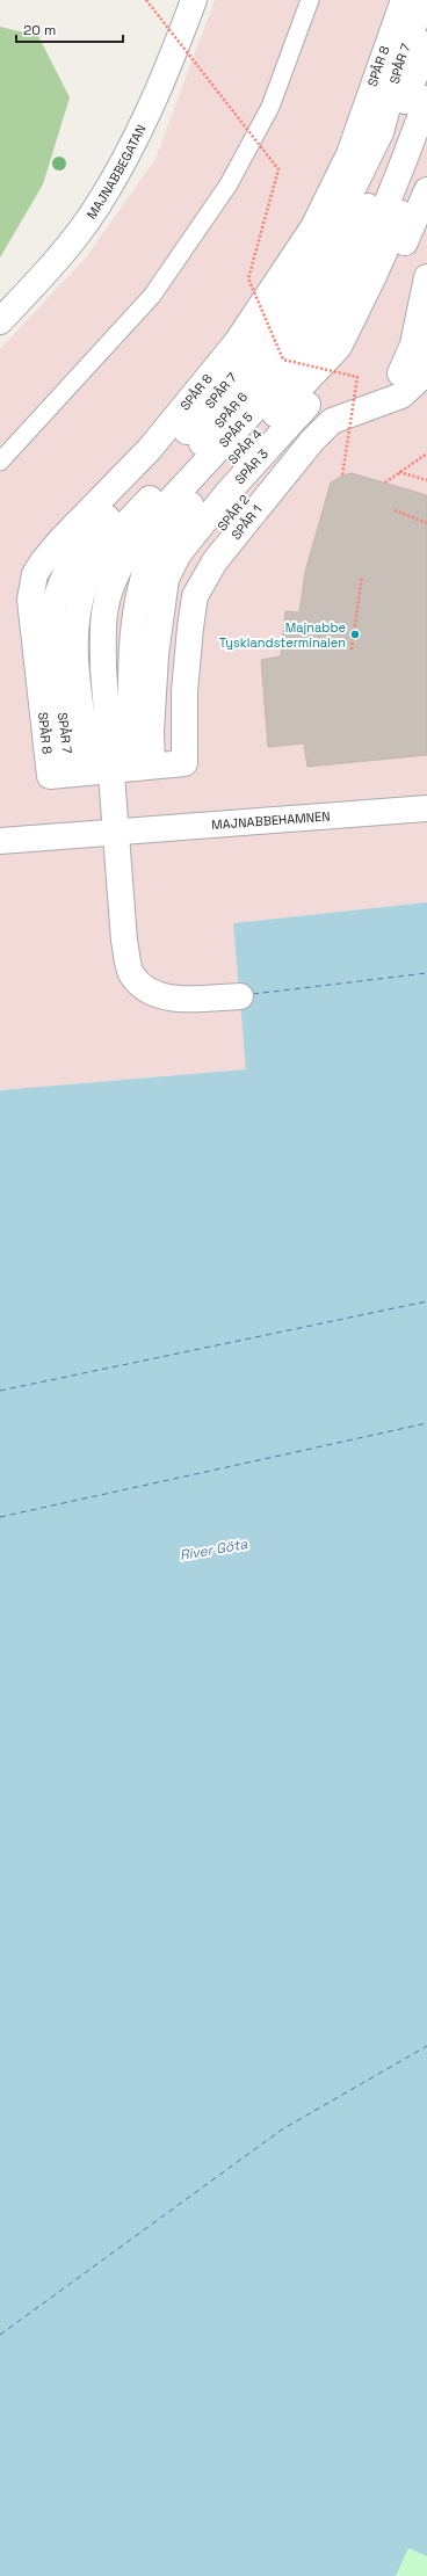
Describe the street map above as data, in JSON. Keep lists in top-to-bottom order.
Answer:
{
  "streets": {
    "street": [
      "SPÅR 7",
      "SPÅR 8",
      "MAJNABBEGATAN",
      "SPÅR 6",
      "SPÅR 5",
      "SPÅR 4",
      "SPÅR 3",
      "SPÅR 2",
      "SPÅR 1",
      "MAJNABBEHAMNEN"
    ]
  },
  "crossings": [
    ["SPÅR 7", "SPÅR 8"],
    ["SPÅR 7", "SPÅR 6"],
    ["SPÅR 7", "SPÅR 5"],
    ["SPÅR 7", "SPÅR 4"],
    ["SPÅR 7", "SPÅR 3"],
    ["SPÅR 7", "SPÅR 2"],
    ["SPÅR 7", "SPÅR 1"],
    ["SPÅR 8", "SPÅR 6"],
    ["SPÅR 8", "SPÅR 5"],
    ["SPÅR 8", "SPÅR 4"],
    ["SPÅR 8", "SPÅR 3"],
    ["SPÅR 8", "SPÅR 2"],
    ["SPÅR 8", "SPÅR 1"],
    ["SPÅR 6", "SPÅR 5"],
    ["SPÅR 6", "SPÅR 4"],
    ["SPÅR 6", "SPÅR 3"],
    ["SPÅR 6", "SPÅR 2"],
    ["SPÅR 6", "SPÅR 1"],
    ["SPÅR 5", "SPÅR 4"],
    ["SPÅR 5", "SPÅR 3"],
    ["SPÅR 5", "SPÅR 2"],
    ["SPÅR 5", "SPÅR 1"],
    ["SPÅR 4", "SPÅR 3"],
    ["SPÅR 4", "SPÅR 2"],
    ["SPÅR 4", "SPÅR 1"],
    ["SPÅR 3", "SPÅR 2"],
    ["SPÅR 3", "SPÅR 1"],
    ["SPÅR 2", "SPÅR 1"]
  ],
  "water": ["River Göta"],
  "places": ["Majnabbe Tysklandsterminalen"],
  "scale_bar": "20 m"
}
